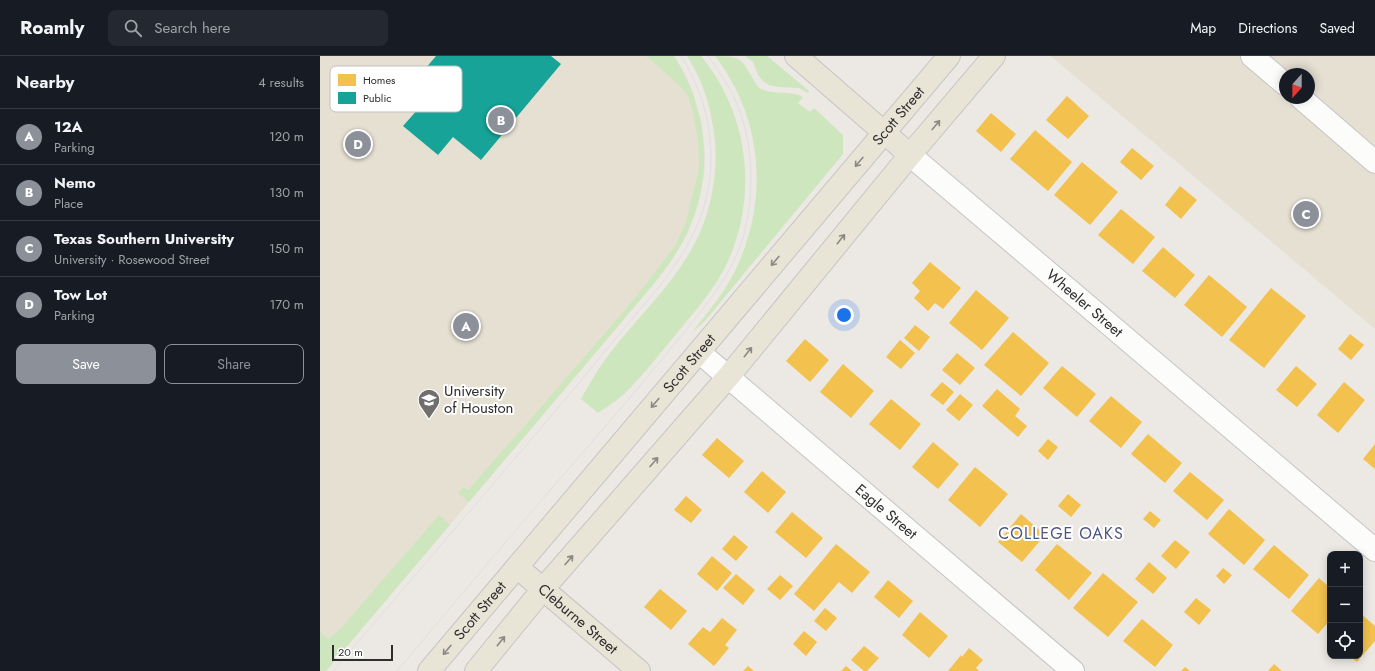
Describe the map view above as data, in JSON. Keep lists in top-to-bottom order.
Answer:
{
  "streets": {
    "main road": ["Scott Street", "Wheeler Street", "Cleburne Street"],
    "street": ["Eagle Street"]
  },
  "crossings": [
    ["Scott Street", "Wheeler Street"],
    ["Scott Street", "Eagle Street"],
    ["Scott Street", "Cleburne Street"]
  ],
  "districts": ["COLLEGE OAKS"],
  "places": {
    "school or university": ["University of Houston"]
  },
  "legend": ["Homes", "Public"],
  "scale_bar": "20 m",
  "north": "bottom",
  "page": {
    "header": "Roamly",
    "search": "Search here",
    "nav": ["Map", "Directions", "Saved"],
    "heading": ["Nearby", "4 results"],
    "pins": [
      "B",
      "D",
      "C",
      "A"
    ],
    "list": [
      {
        "mark": "A",
        "name": "12A",
        "note": "Parking",
        "value": "120 m"
      },
      {
        "mark": "B",
        "name": "Nemo",
        "note": "Place",
        "value": "130 m"
      },
      {
        "mark": "C",
        "name": "Texas Southern University",
        "note": "University · Rosewood Street",
        "value": "150 m"
      },
      {
        "mark": "D",
        "name": "Tow Lot",
        "note": "Parking",
        "value": "170 m"
      }
    ],
    "buttons": ["Save", "Share"],
    "map_buttons": ["+", "−"],
    "scale": "20 m"
  }
}
